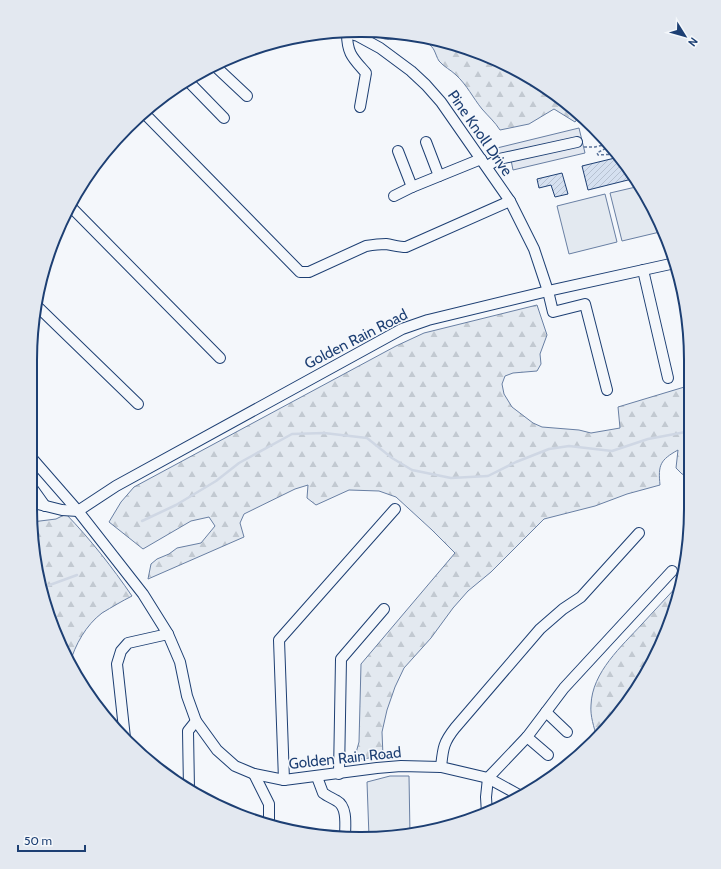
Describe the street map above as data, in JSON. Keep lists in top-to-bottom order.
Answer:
{
  "streets": {
    "street": ["Pine Knoll Drive", "Golden Rain Road"]
  },
  "crossings": [
    ["Pine Knoll Drive", "Golden Rain Road"]
  ],
  "scale_bar": "50 m",
  "north": "bottom right"
}
